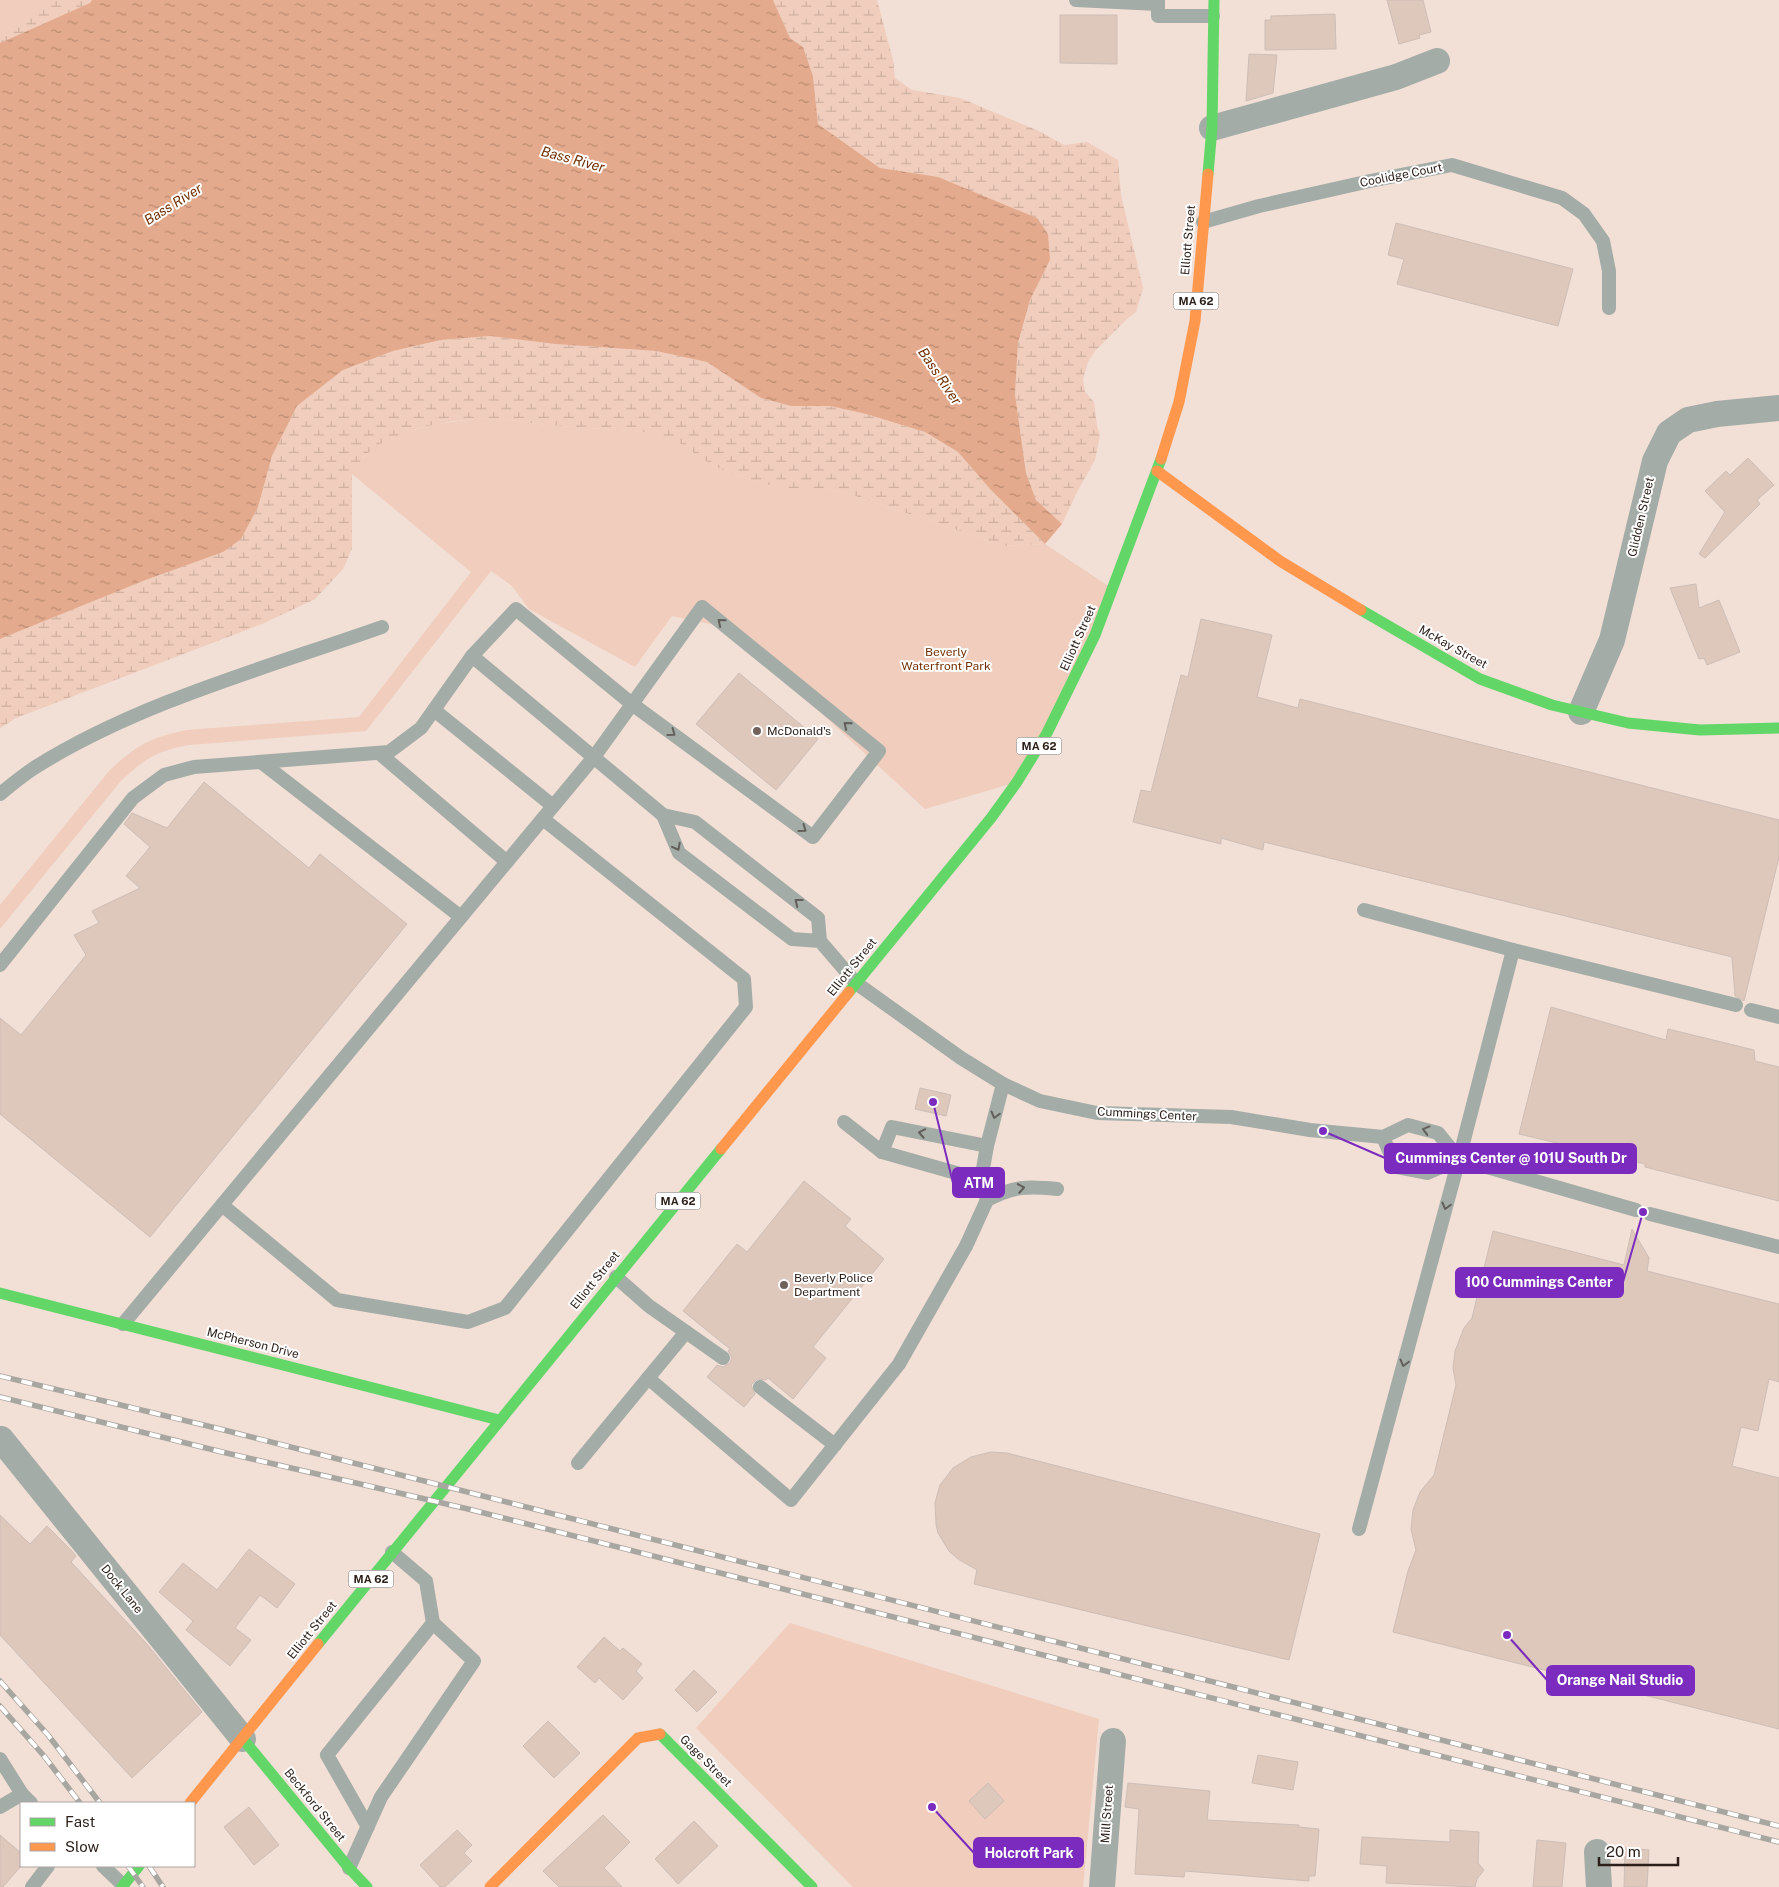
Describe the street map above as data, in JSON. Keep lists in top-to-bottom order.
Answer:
{
  "streets": {
    "main road": [
      "Elliott Street",
      "MA 62",
      "McKay Street",
      "McPherson Drive",
      "Gage Street",
      "Beckford Street"
    ],
    "street": ["Glidden Street", "Dock Lane", "Mill Street"],
    "lane": ["Coolidge Court", "Cummings Center"]
  },
  "crossings": [
    ["Coolidge Court", "Elliott Street"],
    ["Elliott Street", "McKay Street"],
    ["Elliott Street", "Cummings Center"],
    ["Elliott Street", "McPherson Drive"],
    ["Elliott Street", "Dock Lane"],
    ["Elliott Street", "Beckford Street"],
    ["Glidden Street", "McKay Street"],
    ["Dock Lane", "Beckford Street"]
  ],
  "water": ["Bass River"],
  "parks": ["Beverly Waterfront Park"],
  "places": [
    "McDonald's",
    "ATM",
    "Cummings Center @ 101U South Dr",
    "100 Cummings Center",
    "Beverly Police Department",
    "Orange Nail Studio",
    "Holcroft Park"
  ],
  "legend": ["Fast", "Slow"],
  "scale_bar": "20 m"
}
